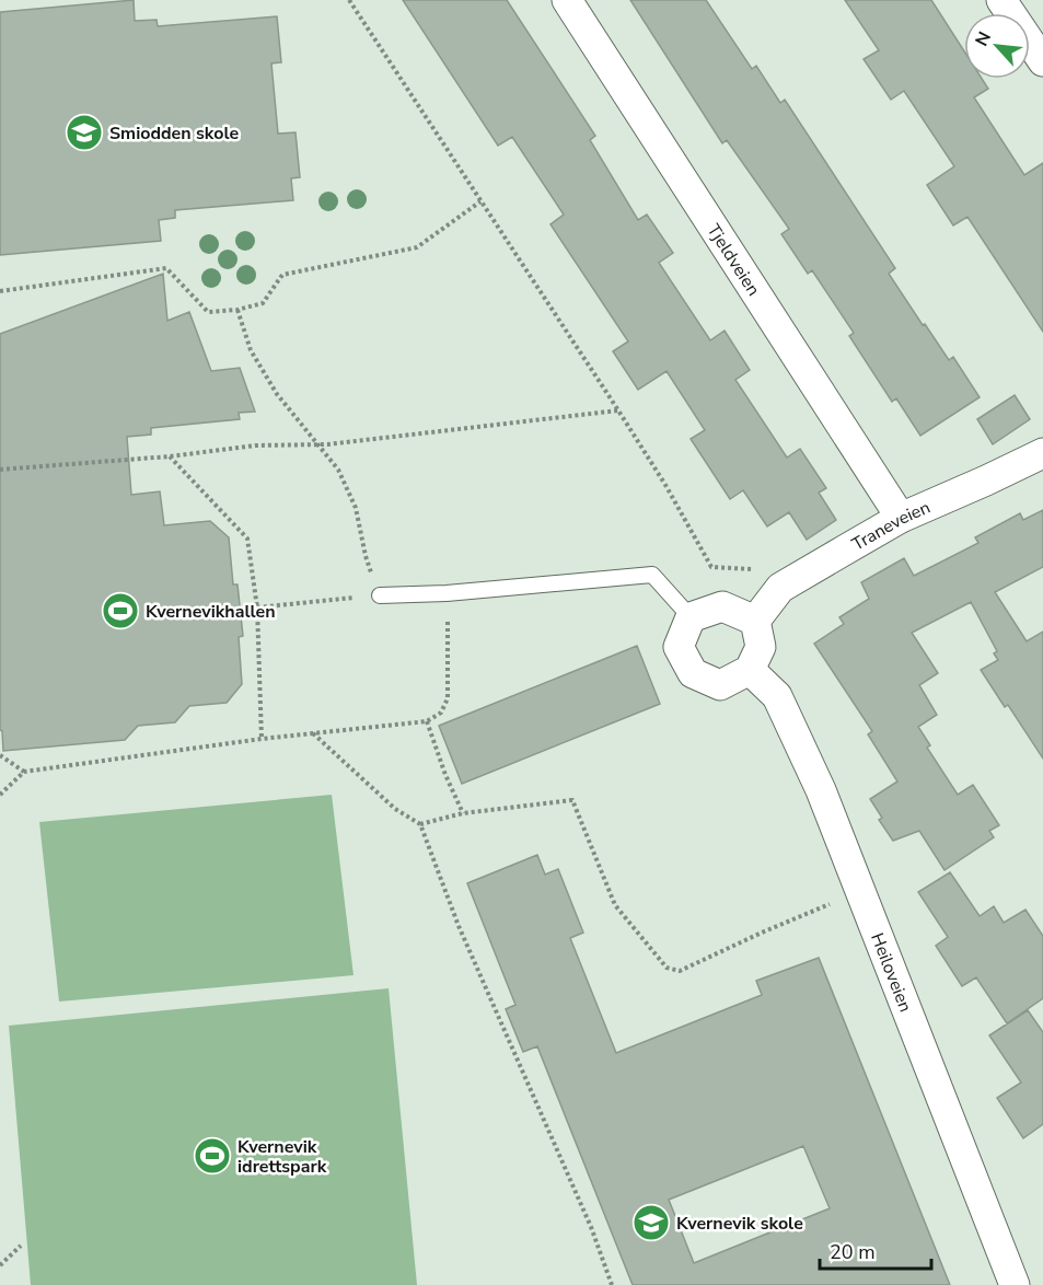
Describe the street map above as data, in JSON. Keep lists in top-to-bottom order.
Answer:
{
  "streets": {
    "street": ["Tjeldveien", "Traneveien", "Heiloveien"]
  },
  "crossings": [
    ["Tjeldveien", "Traneveien"],
    ["Traneveien", "Heiloveien"]
  ],
  "places": {
    "school or university": ["Smiodden skole", "Kvernevik skole"],
    "sports": ["Kvernevikhallen", "Kvernevik idrettspark"]
  },
  "scale_bar": "20 m",
  "north": "top left"
}
